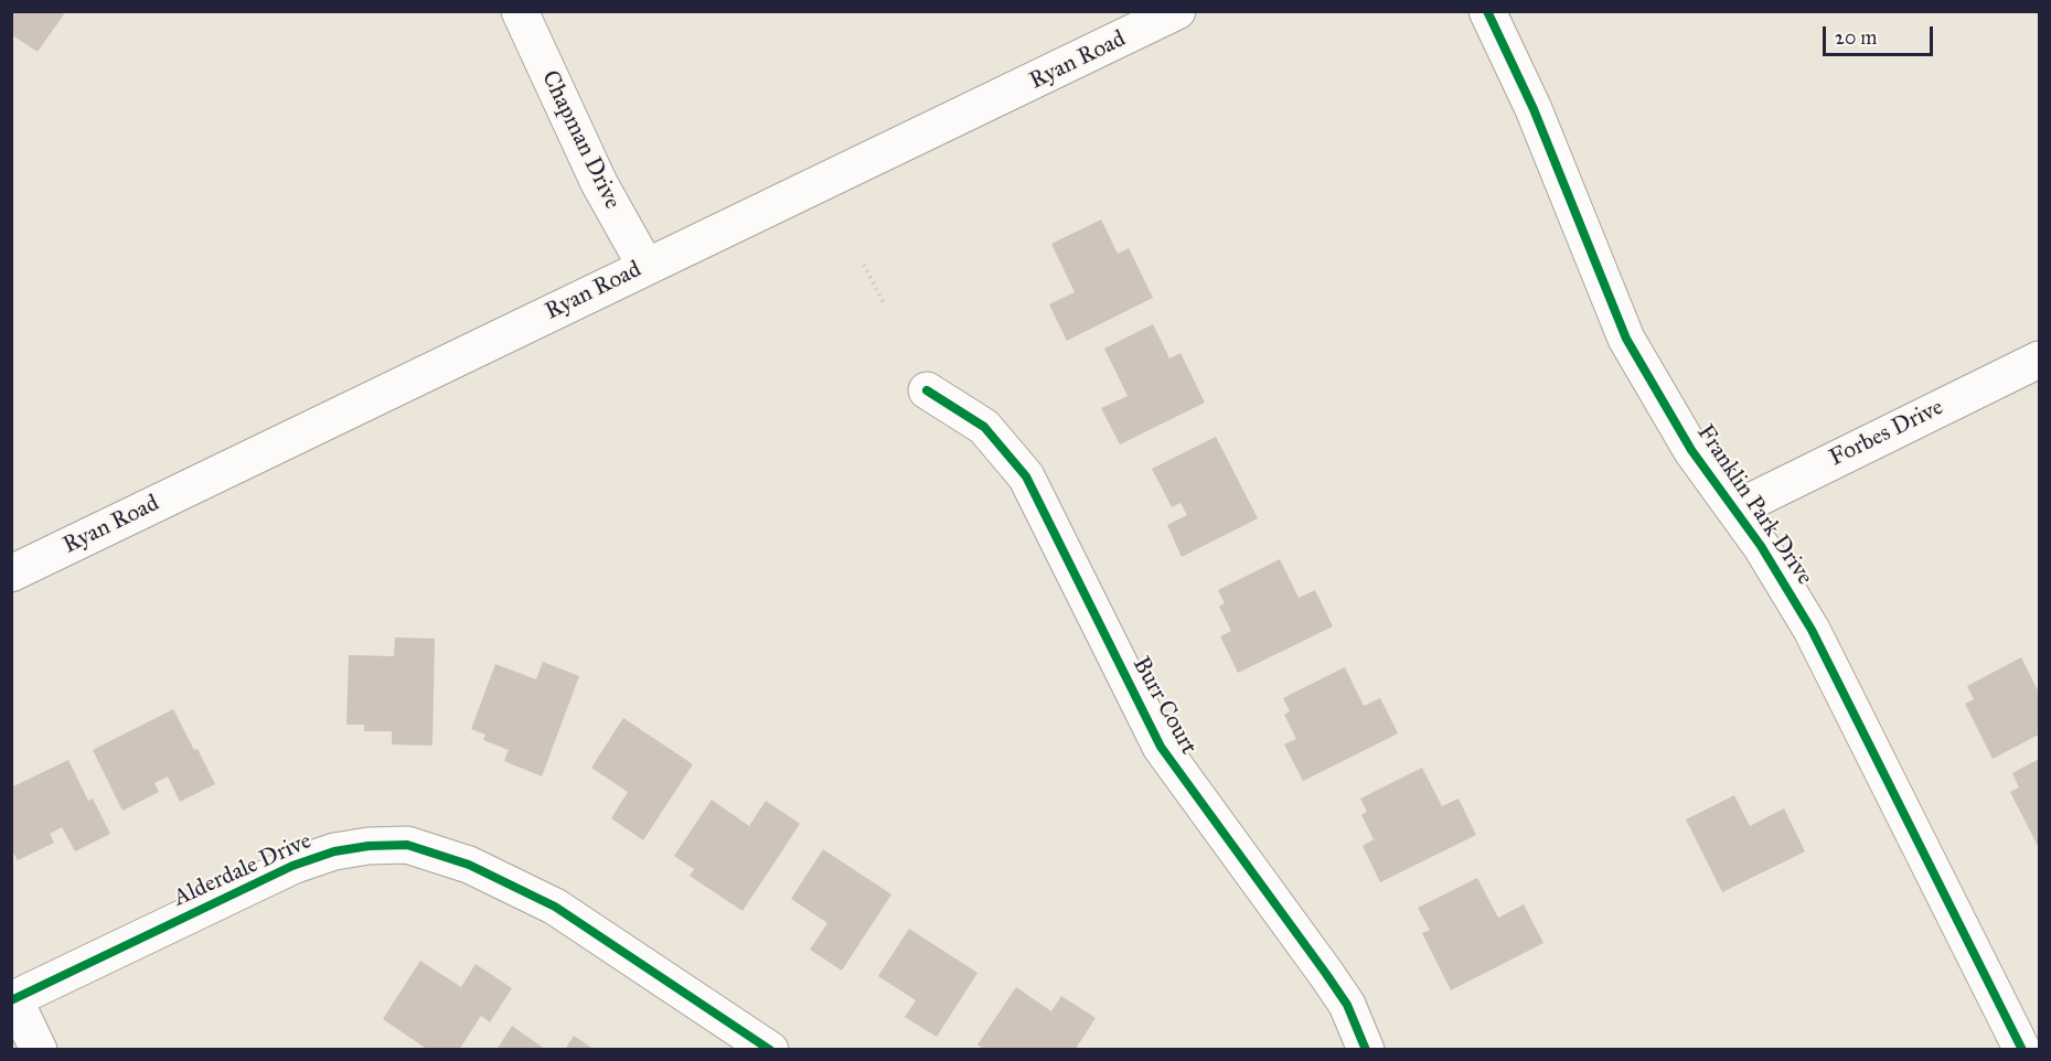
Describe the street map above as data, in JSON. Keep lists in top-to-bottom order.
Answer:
{
  "streets": {
    "street": [
      "Ryan Road",
      "Chapman Drive",
      "Forbes Drive",
      "Franklin Park Drive",
      "Burr Court",
      "Alderdale Drive"
    ]
  },
  "crossings": [
    ["Ryan Road", "Chapman Drive"],
    ["Forbes Drive", "Franklin Park Drive"]
  ],
  "scale_bar": "20 m"
}
